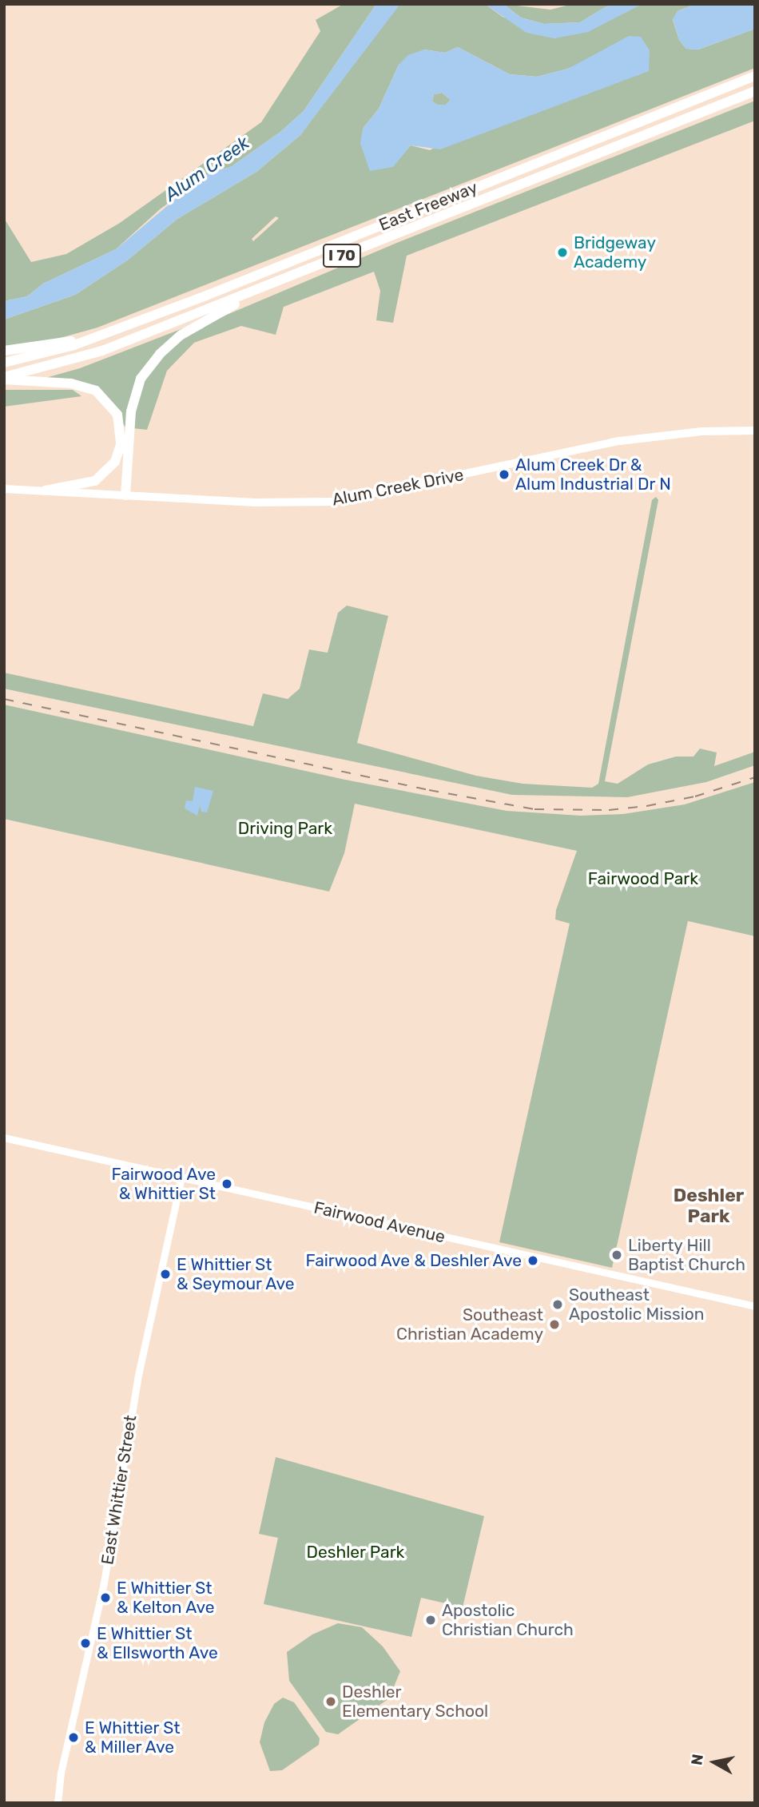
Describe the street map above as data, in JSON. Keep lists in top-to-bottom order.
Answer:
{
  "streets": {
    "highway": ["East Freeway", "I 70"],
    "main road": ["Alum Creek Drive"],
    "street": ["Fairwood Avenue", "East Whittier Street"]
  },
  "crossings": [
    ["Fairwood Avenue", "East Whittier Street"]
  ],
  "districts": ["Deshler Park"],
  "water": ["Alum Creek"],
  "parks": ["Driving Park", "Fairwood Park", "Deshler Park"],
  "places": [
    "Bridgeway Academy",
    "Alum Creek Dr & Alum Industrial Dr N",
    "Fairwood Ave & Whittier St",
    "Liberty Hill Baptist Church",
    "Fairwood Ave & Deshler Ave",
    "E Whittier St & Seymour Ave",
    "Southeast Apostolic Mission",
    "Southeast Christian Academy",
    "E Whittier St & Kelton Ave",
    "Apostolic Christian Church",
    "E Whittier St & Ellsworth Ave",
    "Deshler Elementary School",
    "E Whittier St & Miller Ave"
  ],
  "north": "left"
}
